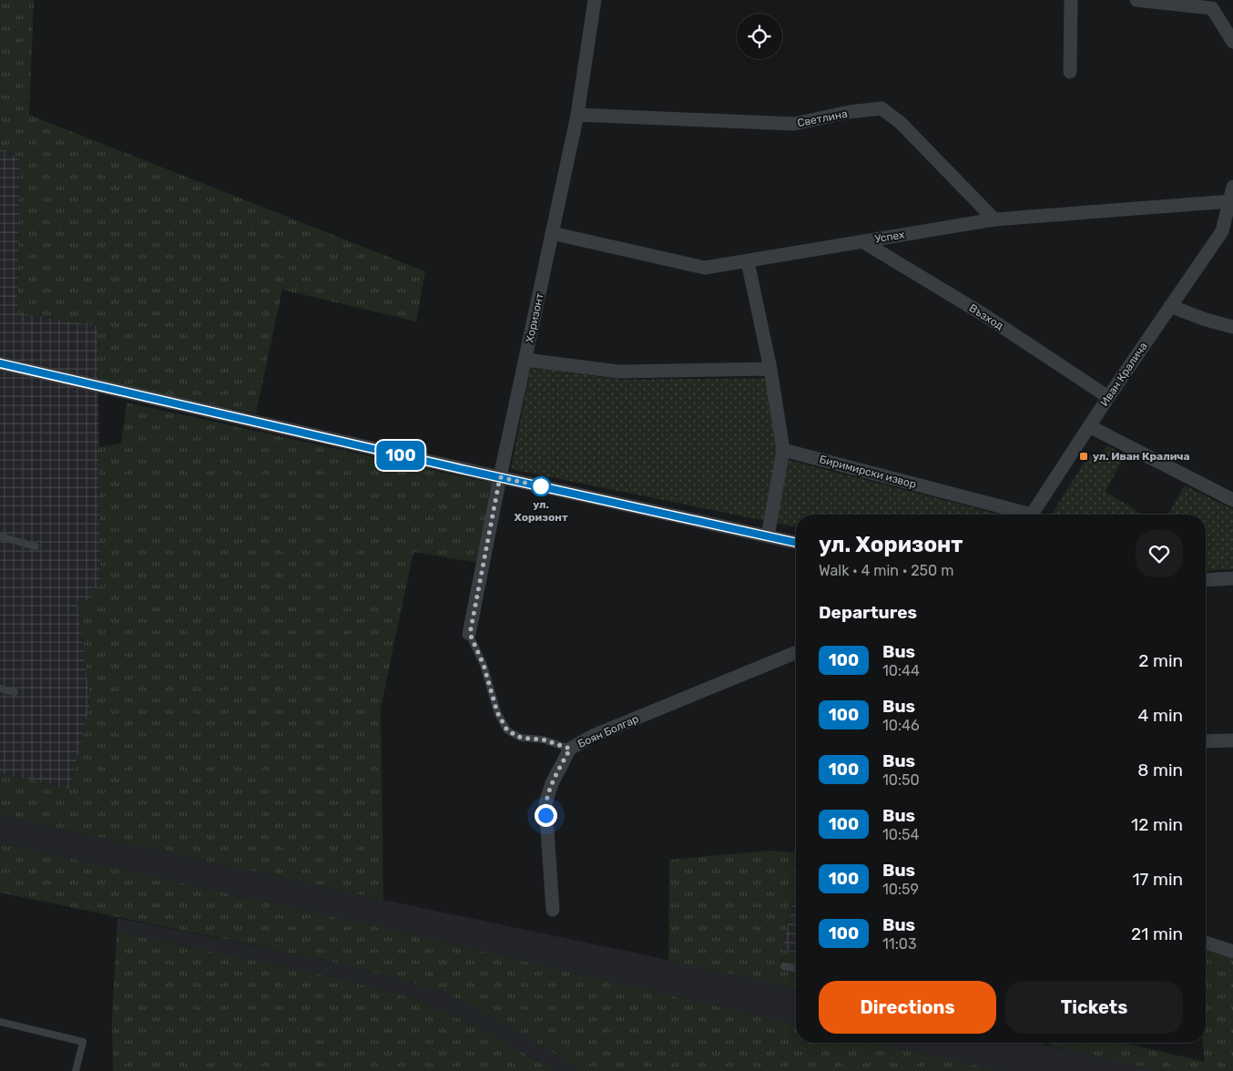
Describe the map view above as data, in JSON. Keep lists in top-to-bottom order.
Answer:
{
  "streets": {
    "street": [
      "Светлина",
      "Успех",
      "Възход",
      "Хоризонт",
      "Иван Кралича",
      "Биримирски извор",
      "Боян Болгар"
    ]
  },
  "crossings": [
    ["Светлина", "Успех"],
    ["Светлина", "Хоризонт"],
    ["Успех", "Възход"],
    ["Успех", "Хоризонт"],
    ["Успех", "Иван Кралича"],
    ["Възход", "Иван Кралича"]
  ],
  "places": {
    "transit": ["ул. Иван Кралича"],
    "other": ["ул. Хоризонт"]
  },
  "lines": ["bus line 100"],
  "page": {
    "on_map": "100",
    "heading": [
      ["ул. Хоризонт", "Walk · 4 min · 250 m"],
      "Departures"
    ],
    "list": [
      {
        "mark": "100",
        "name": "Bus",
        "note": "10:44",
        "value": "2 min"
      },
      {
        "mark": "100",
        "name": "Bus",
        "note": "10:46",
        "value": "4 min"
      },
      {
        "mark": "100",
        "name": "Bus",
        "note": "10:50",
        "value": "8 min"
      },
      {
        "mark": "100",
        "name": "Bus",
        "note": "10:54",
        "value": "12 min"
      },
      {
        "mark": "100",
        "name": "Bus",
        "note": "10:59",
        "value": "17 min"
      },
      {
        "mark": "100",
        "name": "Bus",
        "note": "11:03",
        "value": "21 min"
      }
    ],
    "buttons": ["Directions", "Tickets"]
  }
}
